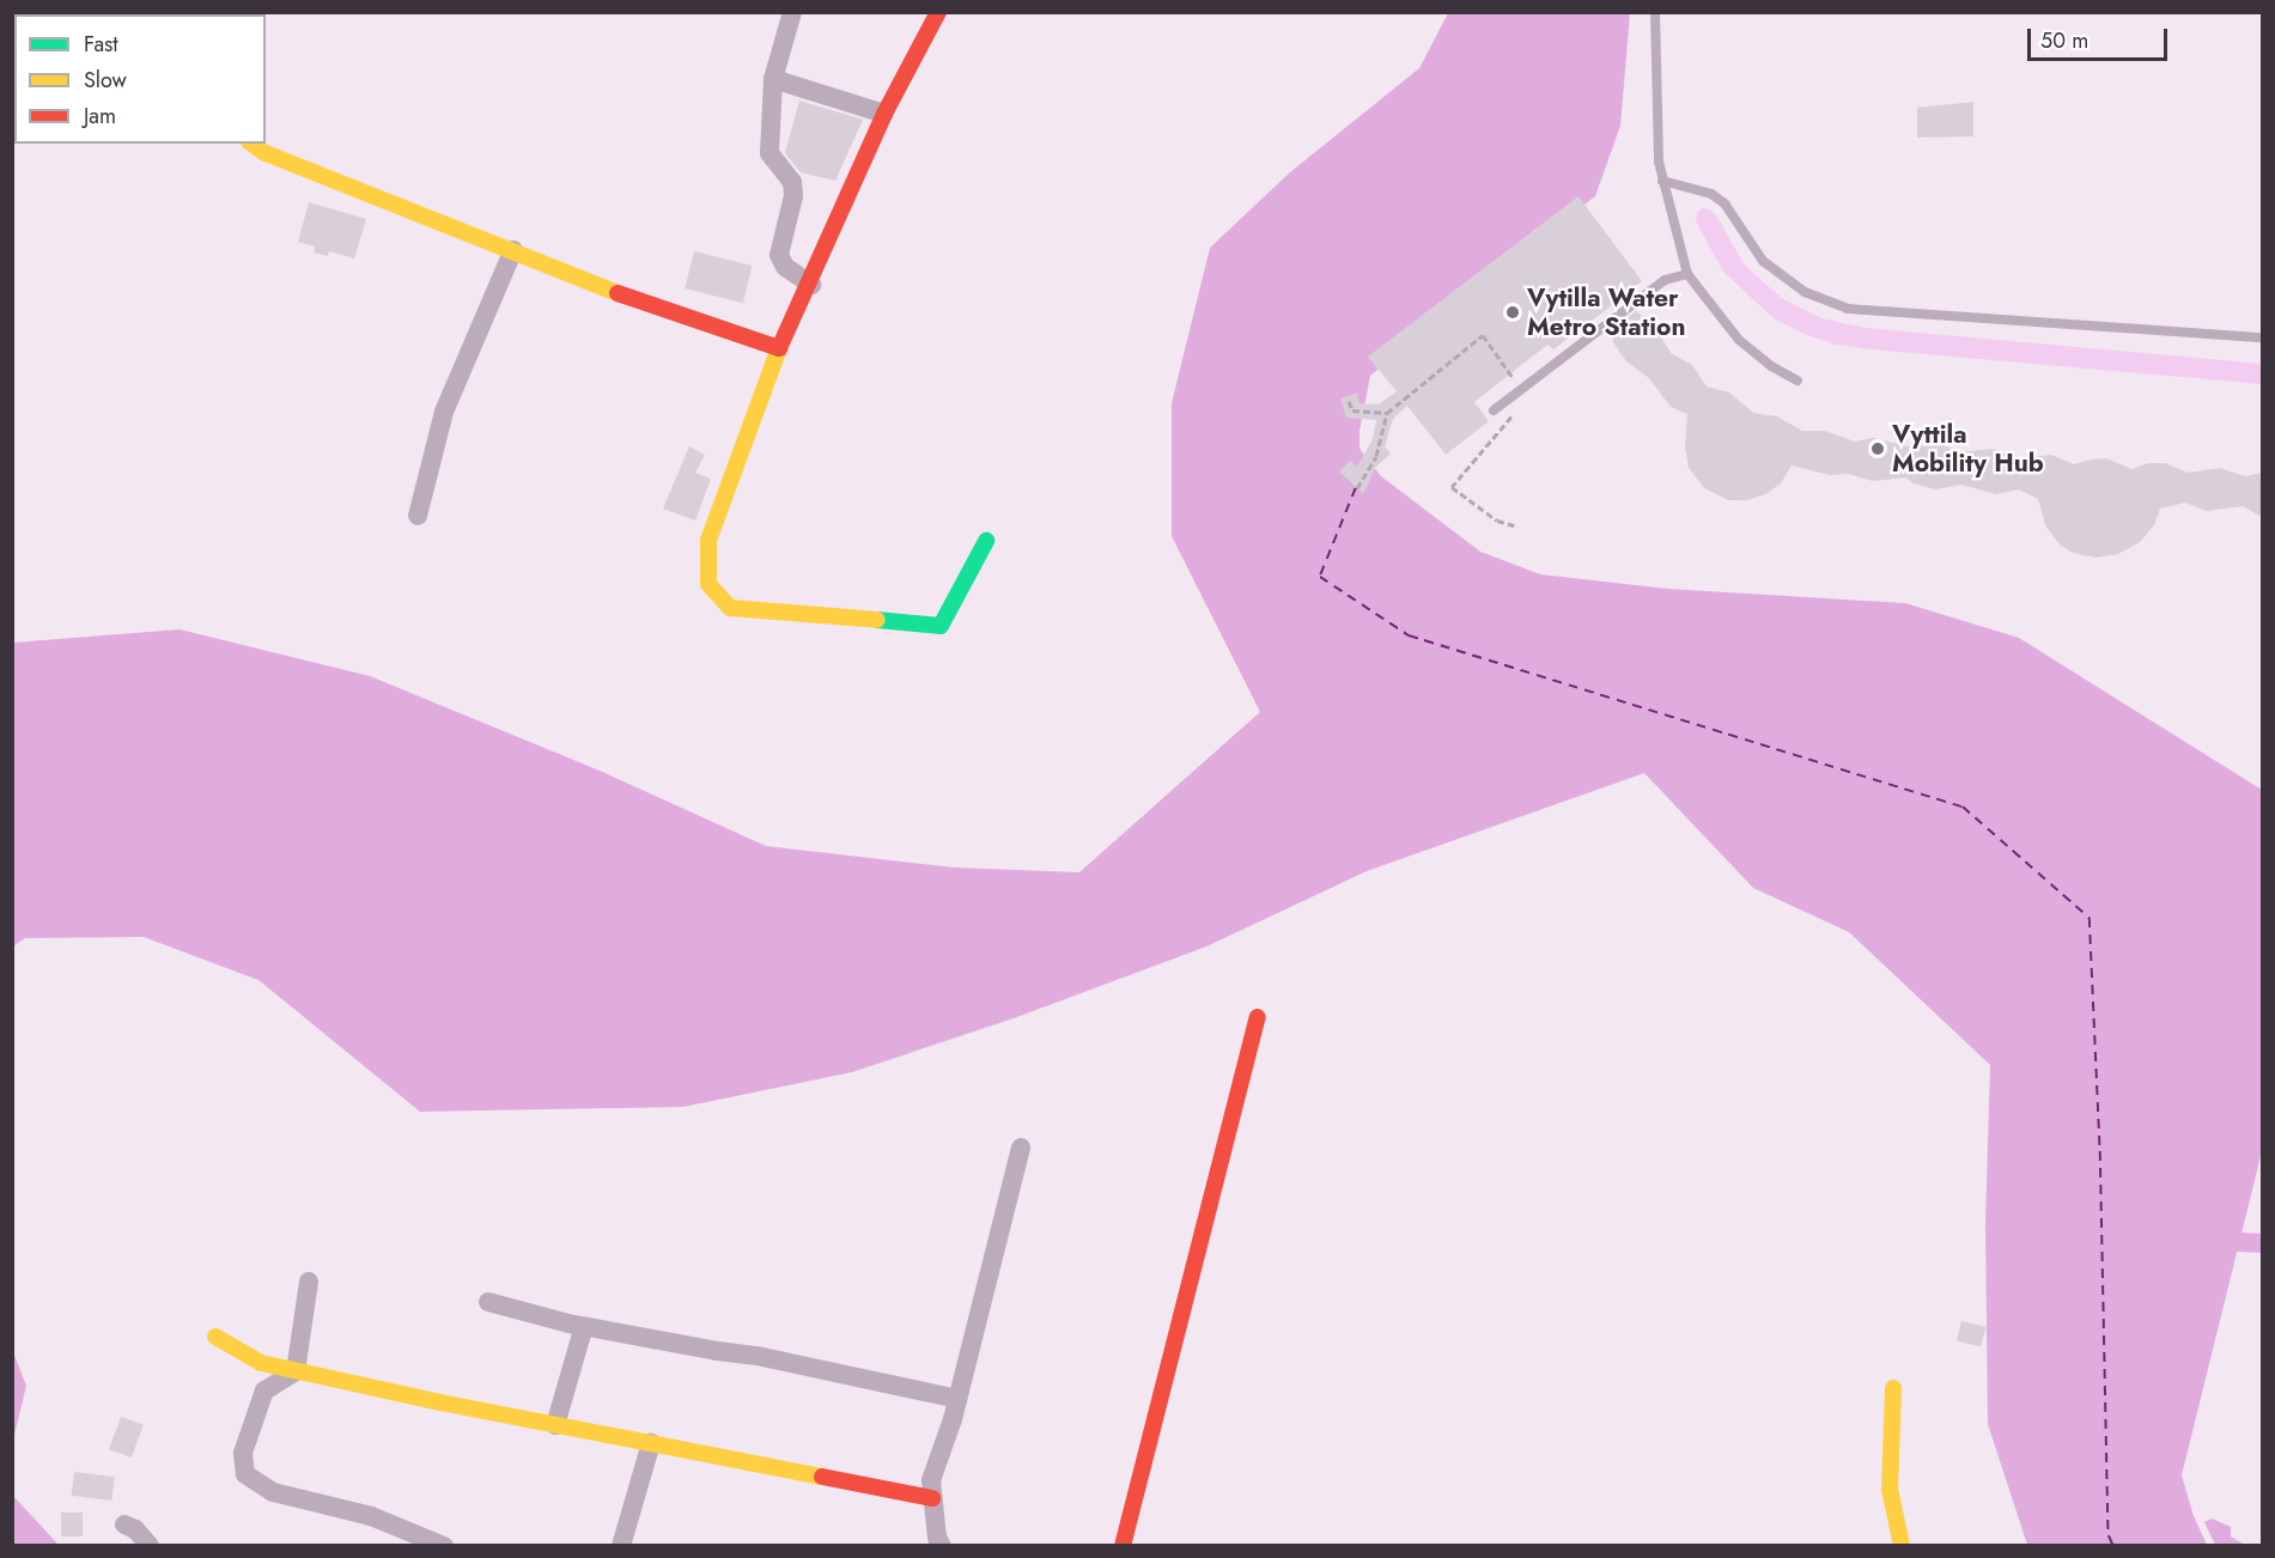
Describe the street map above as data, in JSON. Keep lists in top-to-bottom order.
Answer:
{
  "places": ["Vytilla Water Metro Station", "Vyttila Mobility Hub"],
  "legend": ["Fast", "Slow", "Jam"],
  "scale_bar": "50 m"
}
